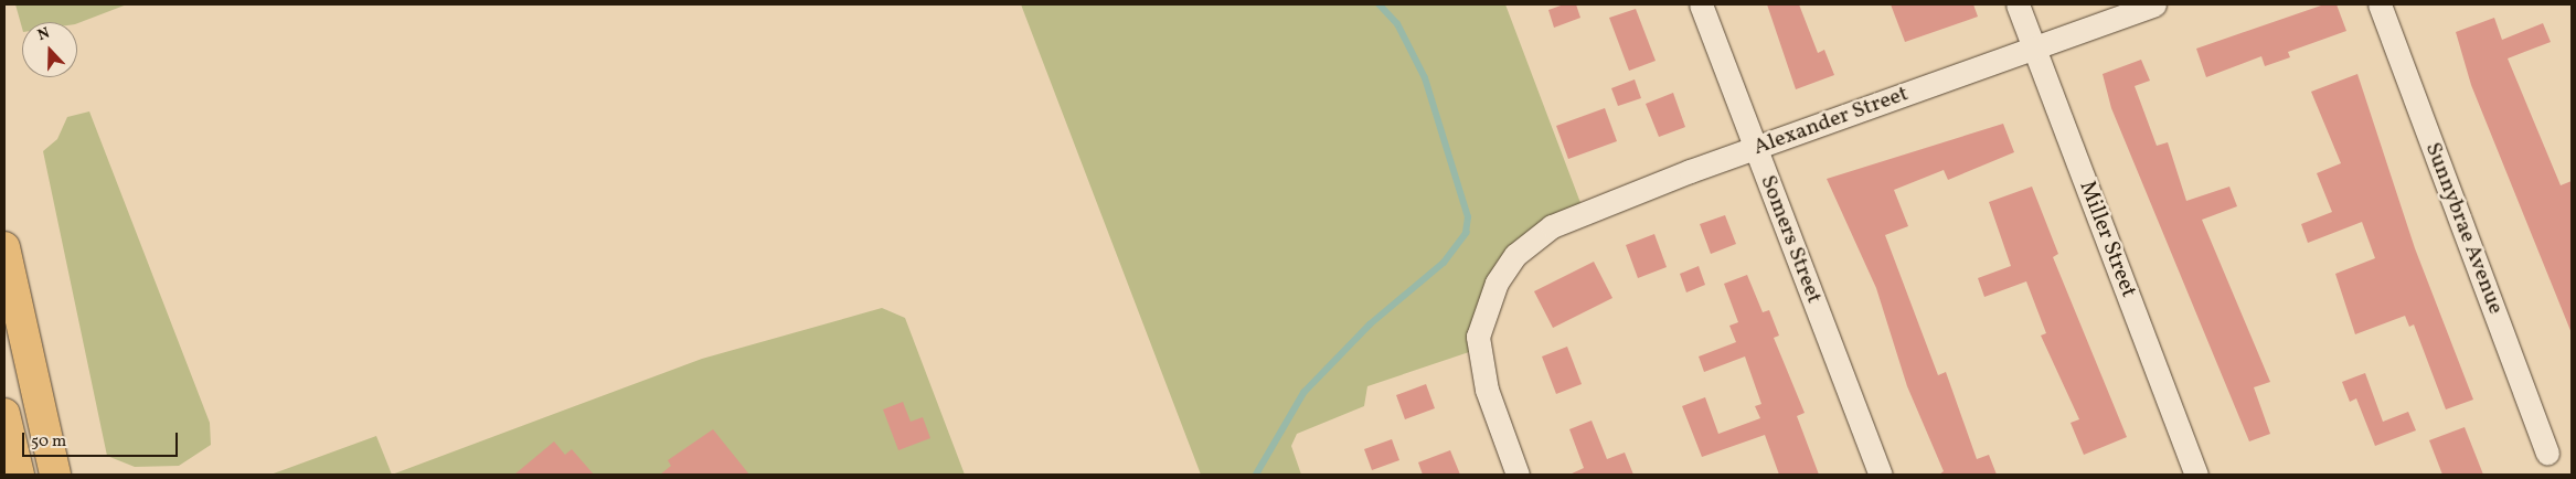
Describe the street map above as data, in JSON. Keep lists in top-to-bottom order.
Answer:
{
  "streets": {
    "street": [
      "Alexander Street",
      "Sunnybrae Avenue",
      "Somers Street",
      "Miller Street"
    ]
  },
  "crossings": [
    ["Alexander Street", "Somers Street"],
    ["Alexander Street", "Miller Street"]
  ],
  "scale_bar": "50 m",
  "north": "top"
}
